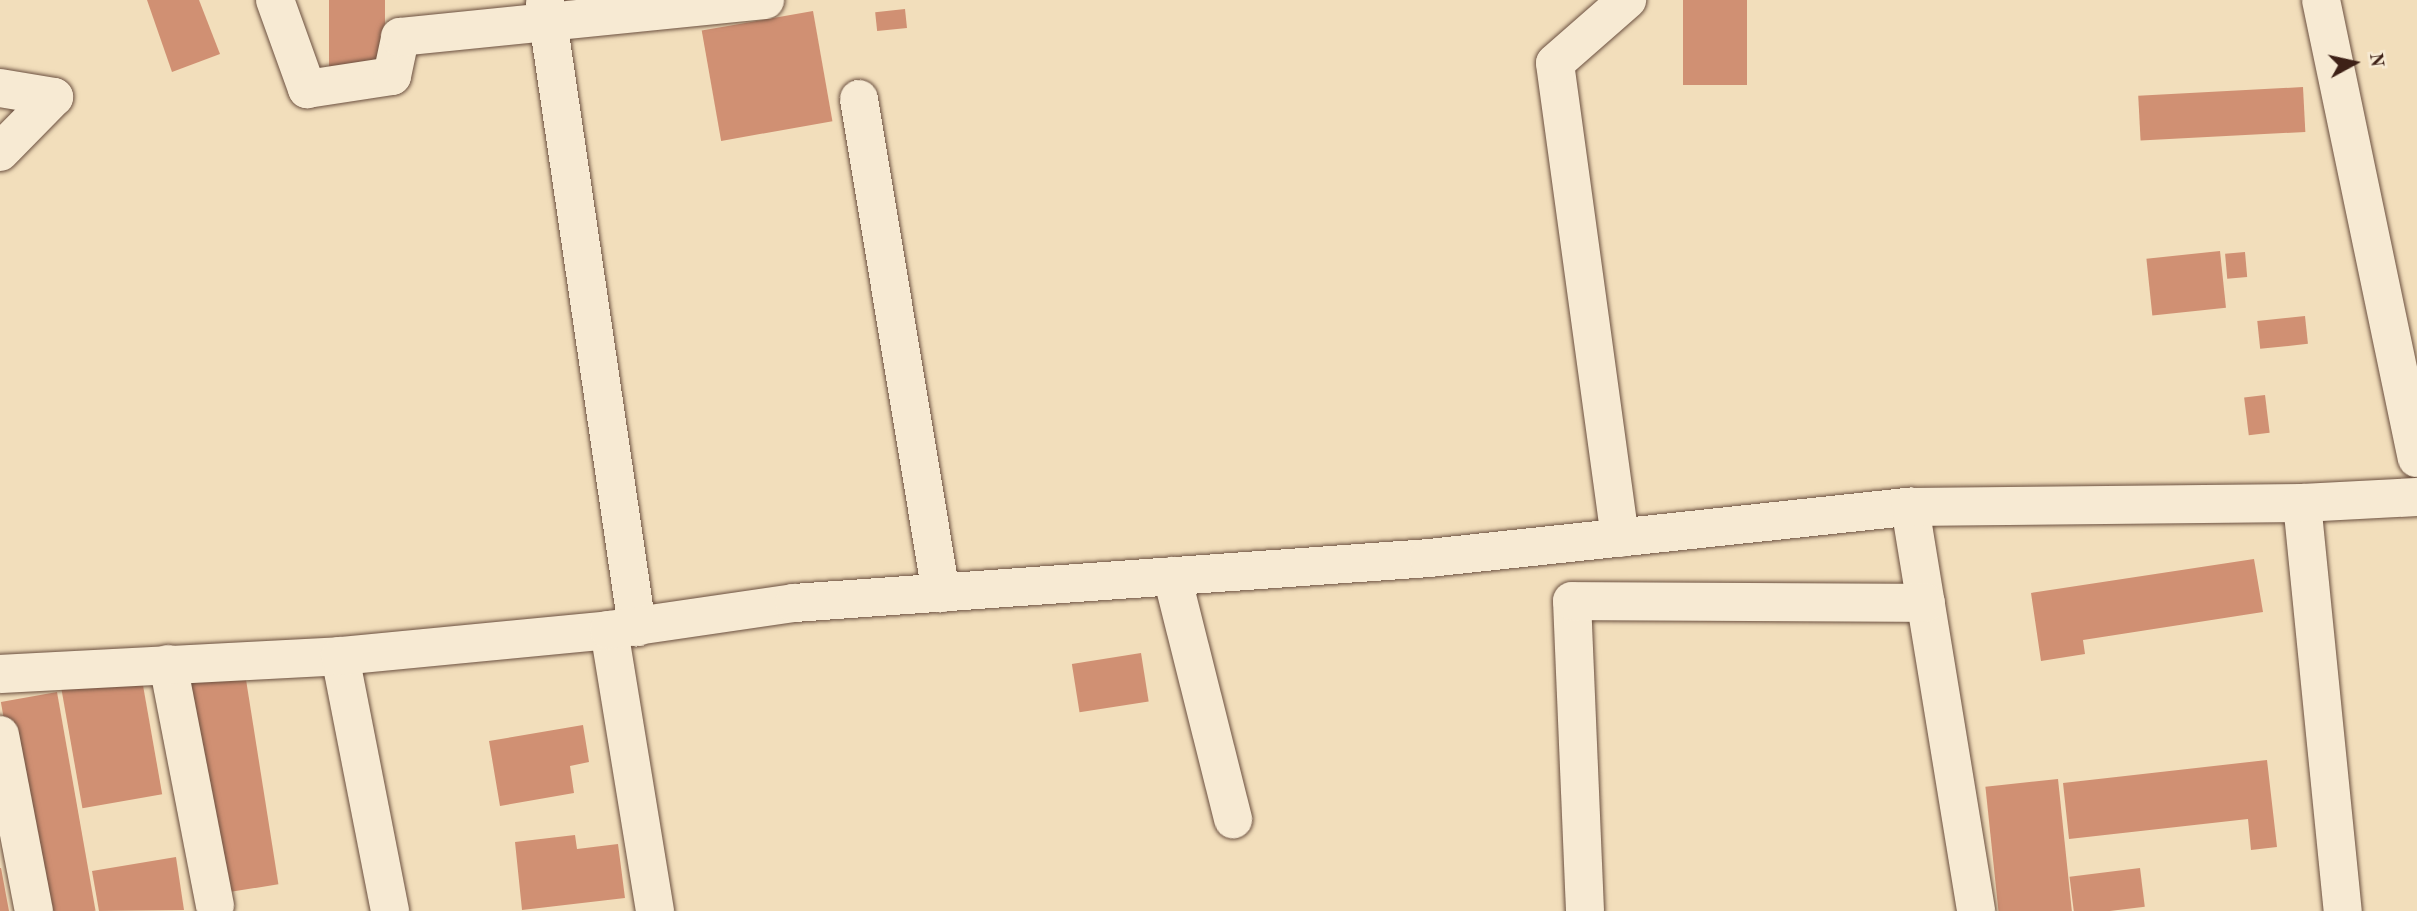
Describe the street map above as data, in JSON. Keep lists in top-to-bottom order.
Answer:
{
  "north": "right"
}
